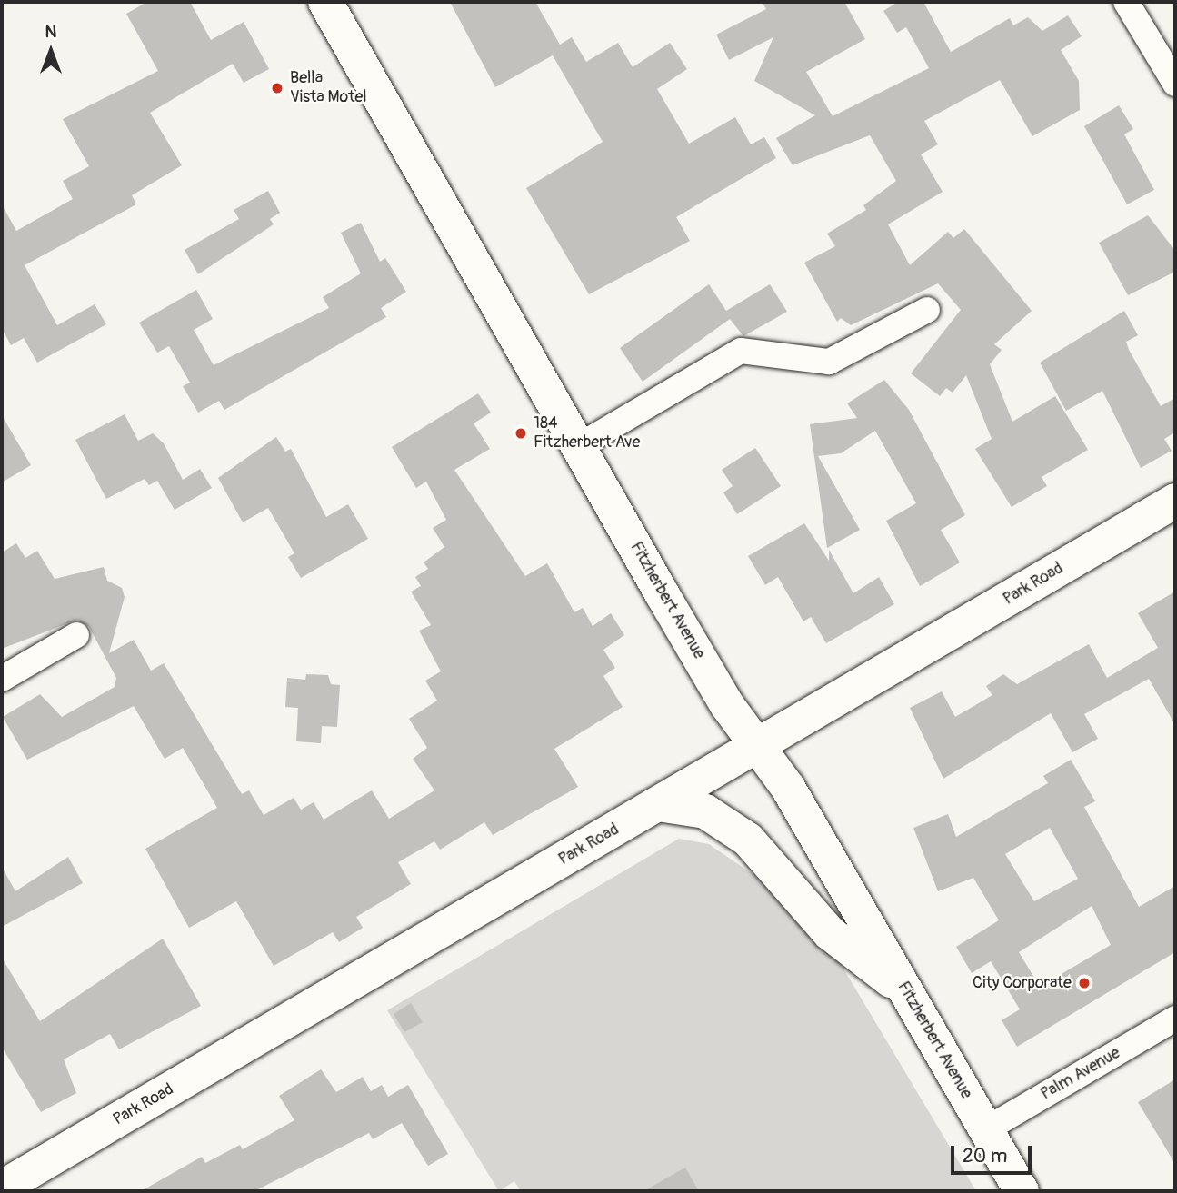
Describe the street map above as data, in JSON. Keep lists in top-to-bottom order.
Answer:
{
  "streets": {
    "main road": ["Park Road", "Fitzherbert Avenue"],
    "street": ["Palm Avenue"]
  },
  "crossings": [
    ["Park Road", "Fitzherbert Avenue"],
    ["Fitzherbert Avenue", "Palm Avenue"]
  ],
  "places": ["Bella Vista Motel", "184 Fitzherbert Ave", "City Corporate"],
  "scale_bar": "20 m",
  "north": "top"
}
